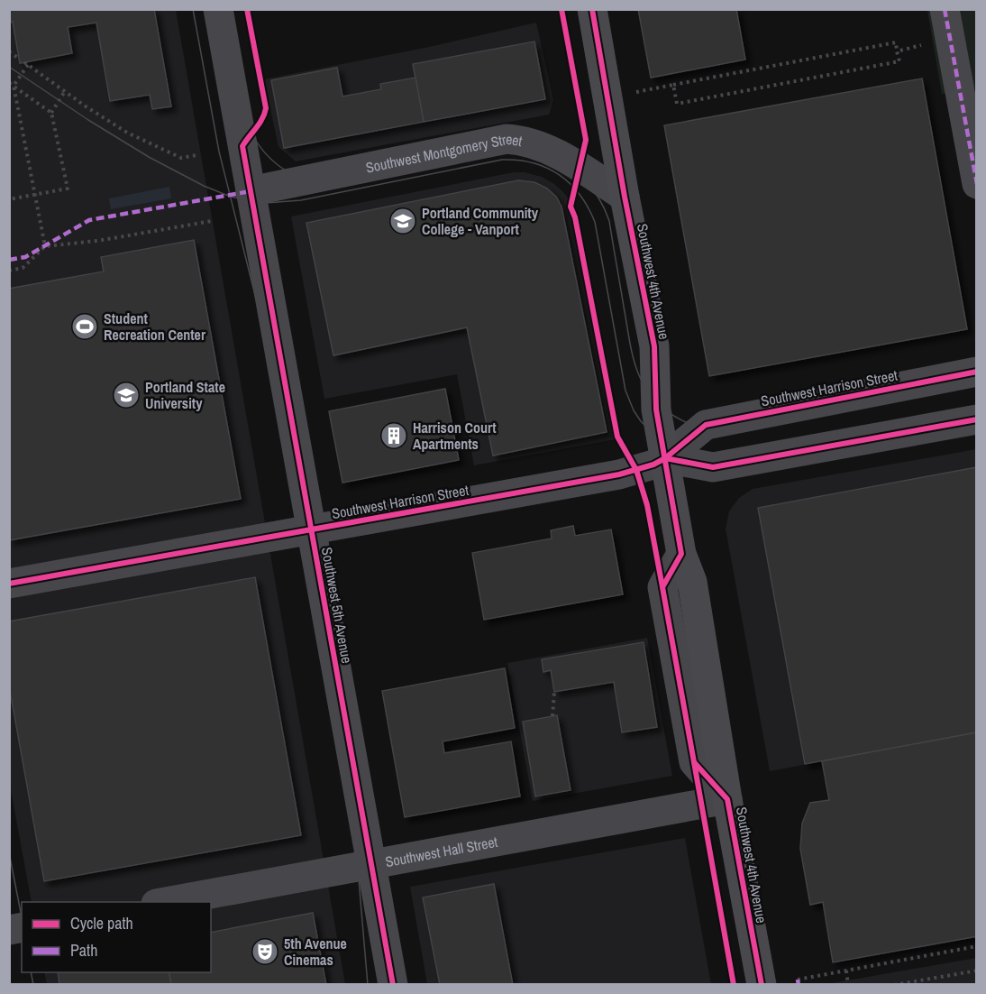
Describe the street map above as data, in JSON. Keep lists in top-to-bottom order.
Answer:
{
  "streets": {
    "main road": ["Southwest 4th Avenue"],
    "street": [
      "Southwest Montgomery Street",
      "Southwest Harrison Street",
      "Southwest 5th Avenue",
      "Southwest Hall Street"
    ]
  },
  "crossings": [
    ["Southwest Montgomery Street", "Southwest 4th Avenue"],
    ["Southwest Montgomery Street", "Southwest 5th Avenue"],
    ["Southwest 4th Avenue", "Southwest Harrison Street"],
    ["Southwest 4th Avenue", "Southwest Hall Street"],
    ["Southwest Harrison Street", "Southwest 5th Avenue"],
    ["Southwest 5th Avenue", "Southwest Hall Street"]
  ],
  "places": {
    "school or university": ["Portland Community College - Vanport", "Portland State University"],
    "sports": ["Student Recreation Center"],
    "building": ["Harrison Court Apartments"],
    "theatre": ["5th Avenue Cinemas"]
  },
  "legend": ["Cycle path", "Path"]
}
